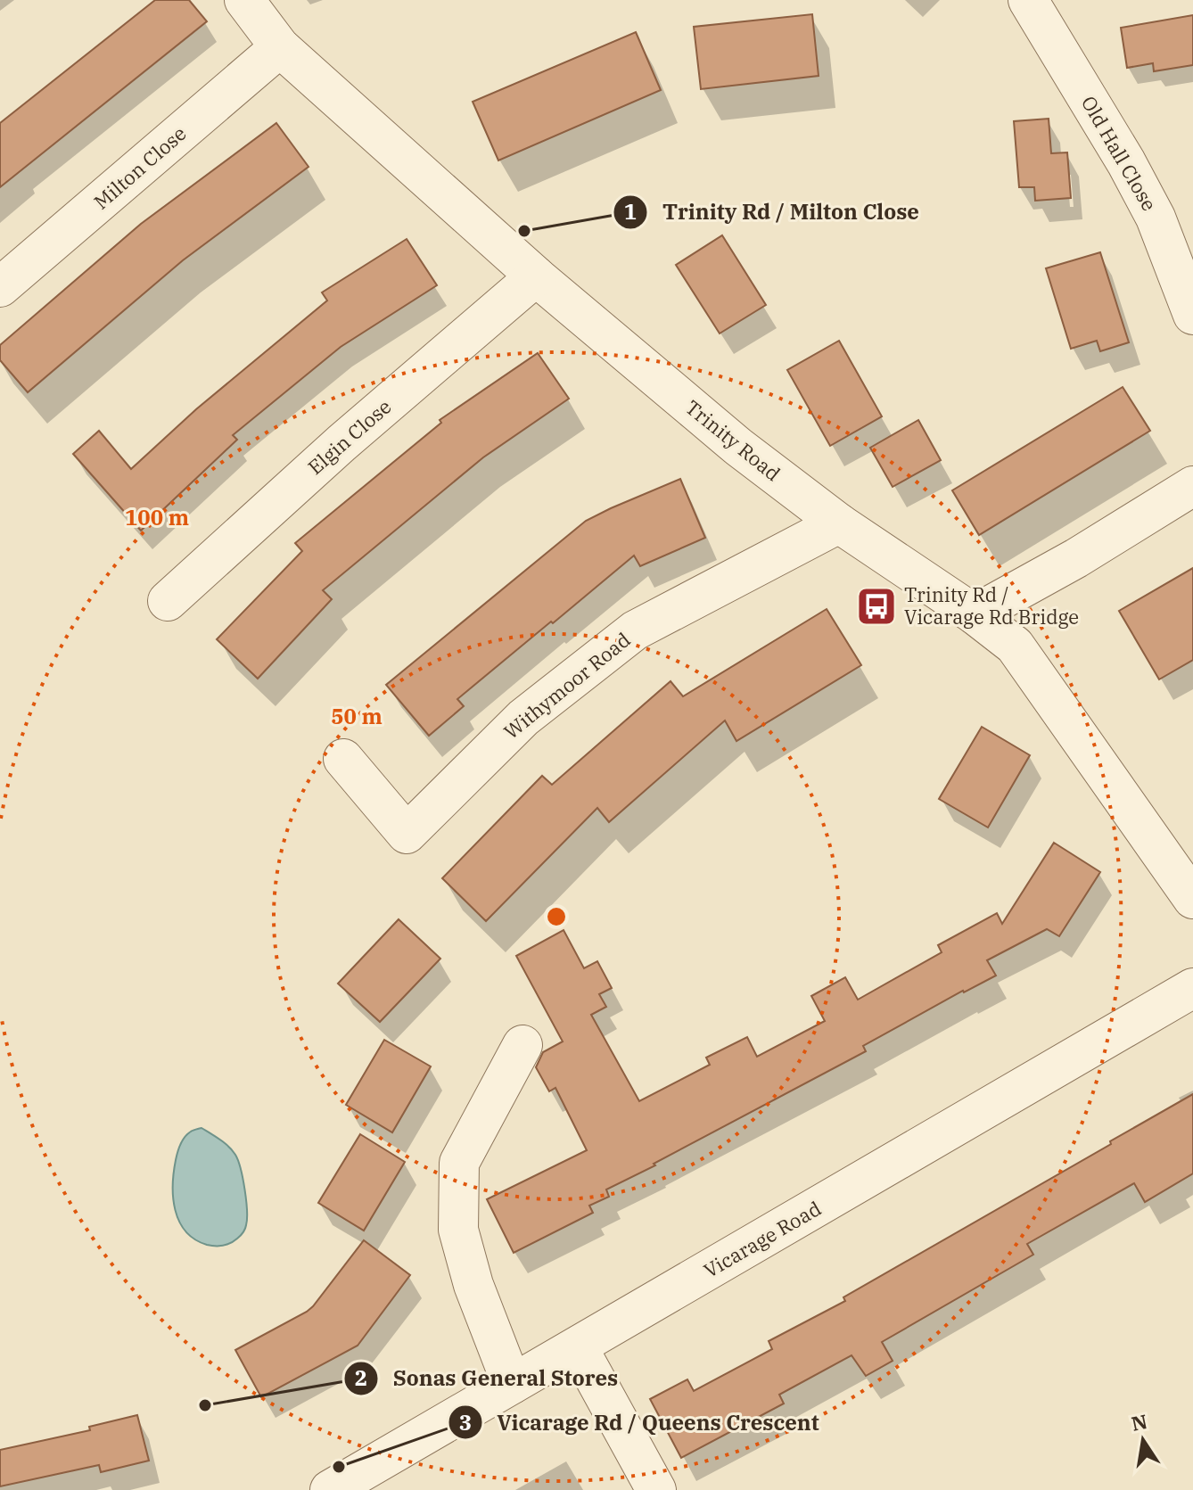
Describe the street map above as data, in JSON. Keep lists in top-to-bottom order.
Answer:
{
  "streets": {
    "street": [
      "Old Hall Close",
      "Milton Close",
      "Elgin Close",
      "Trinity Road",
      "Withymoor Road",
      "Vicarage Road"
    ]
  },
  "crossings": [
    ["Milton Close", "Trinity Road"],
    ["Elgin Close", "Trinity Road"],
    ["Trinity Road", "Withymoor Road"]
  ],
  "places": {
    "other": ["Trinity Rd / Milton Close", "Sonas General Stores", "Vicarage Rd / Queens Crescent"],
    "bus stop": ["Trinity Rd / Vicarage Rd Bridge"]
  },
  "north": "top",
  "rings": ["100 m", "50 m"]
}
